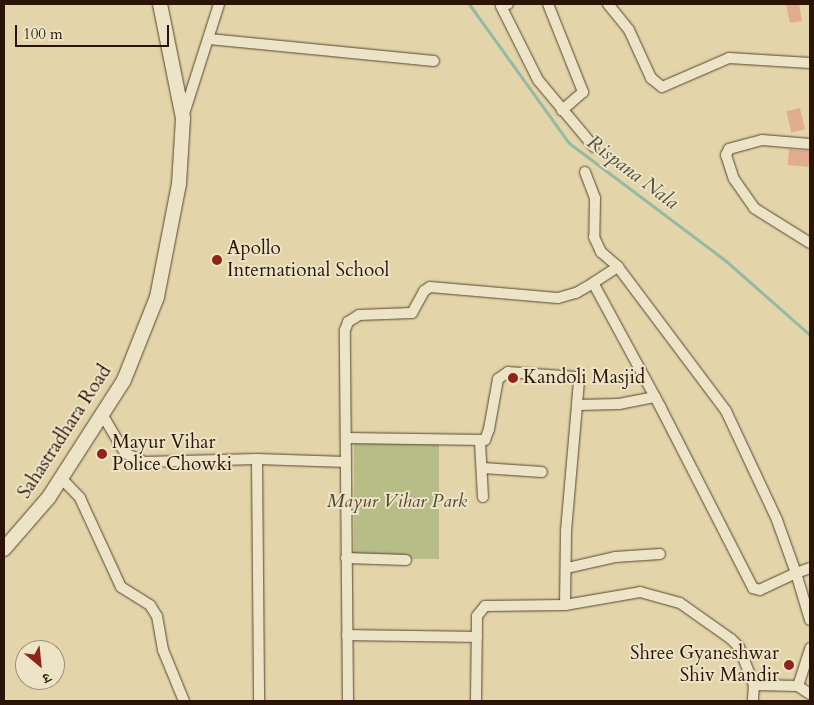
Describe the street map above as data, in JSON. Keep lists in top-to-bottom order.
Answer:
{
  "streets": {
    "main road": ["Sahastradhara Road"]
  },
  "water": ["Rispana Nala"],
  "parks": ["Mayur Vihar Park"],
  "places": [
    "Apollo International School",
    "Kandoli Masjid",
    "Mayur Vihar Police Chowki",
    "Shree Gyaneshwar Shiv Mandir"
  ],
  "scale_bar": "100 m",
  "north": "bottom right"
}
